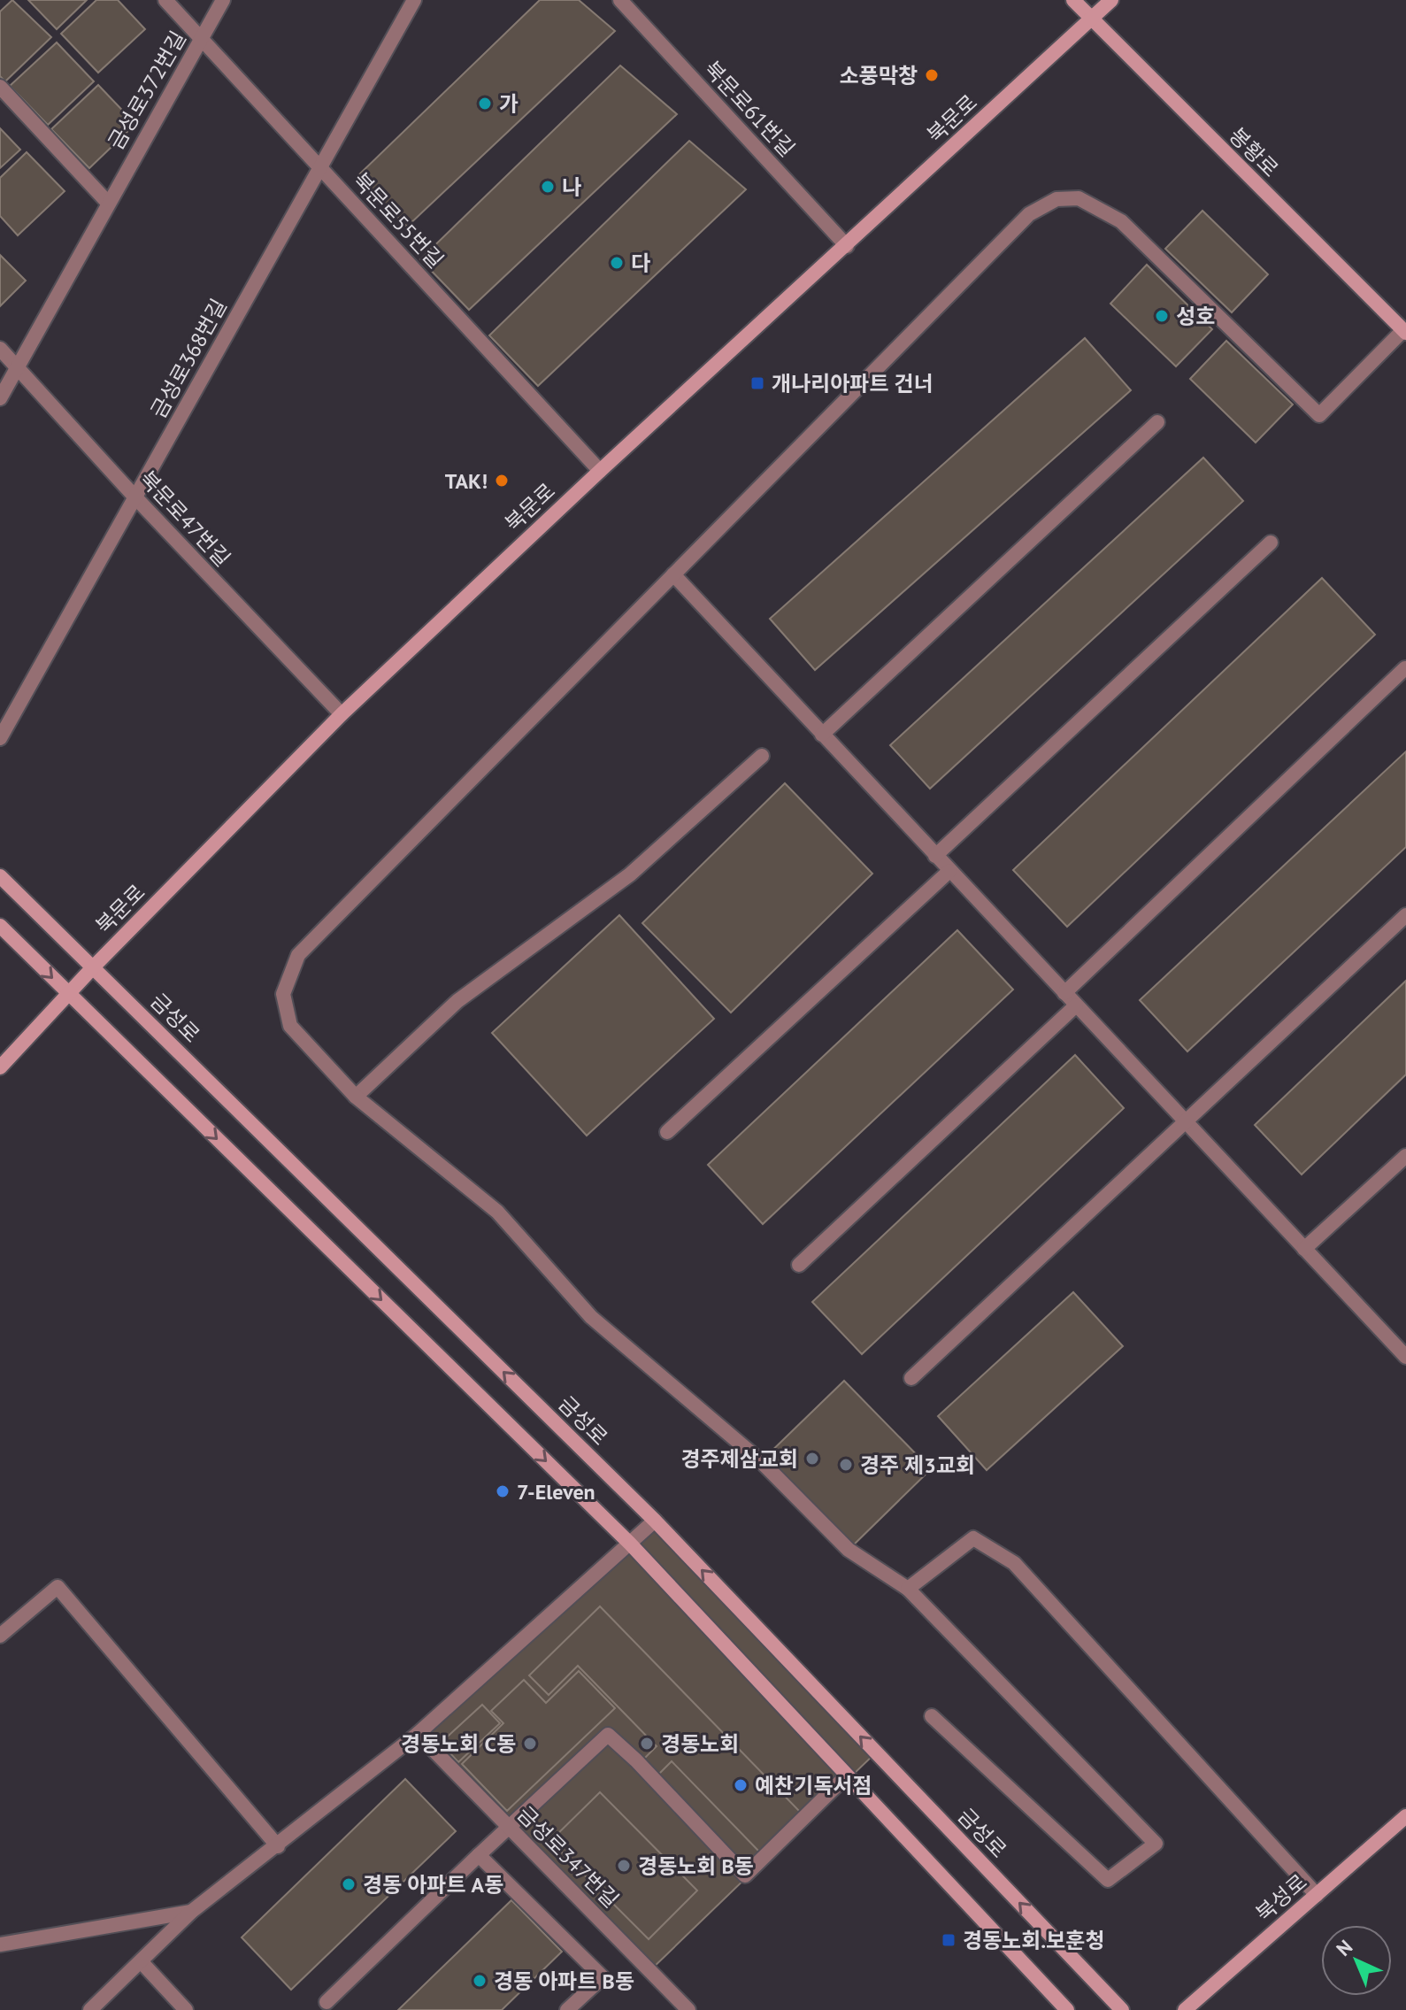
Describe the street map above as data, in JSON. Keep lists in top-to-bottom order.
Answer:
{
  "streets": {
    "street": [
      "금성로372번길",
      "북문로61번길",
      "북문로",
      "봉황로",
      "북문로55번길",
      "금성로368번길",
      "북문로47번길",
      "금성로",
      "금성로347번길",
      "북성로"
    ]
  },
  "crossings": [
    ["금성로372번길", "북문로55번길"],
    ["금성로372번길", "북문로47번길"],
    ["북문로61번길", "북문로"],
    ["북문로", "봉황로"],
    ["북문로", "북문로55번길"],
    ["북문로", "북문로47번길"],
    ["북문로", "금성로"],
    ["북문로55번길", "금성로368번길"],
    ["금성로368번길", "북문로47번길"]
  ],
  "places": {
    "other": [
      "소풍막창",
      "가",
      "나",
      "다",
      "성호",
      "TAK!",
      "경주제삼교회",
      "경주 제3교회",
      "7-Eleven",
      "경동노회 C동",
      "경동노회",
      "예찬기독서점",
      "경동노회 B동",
      "경동 아파트 A동",
      "경동 아파트 B동"
    ],
    "transit": ["개나리아파트 건너", "경동노회.보훈청"]
  },
  "north": "top left"
}
